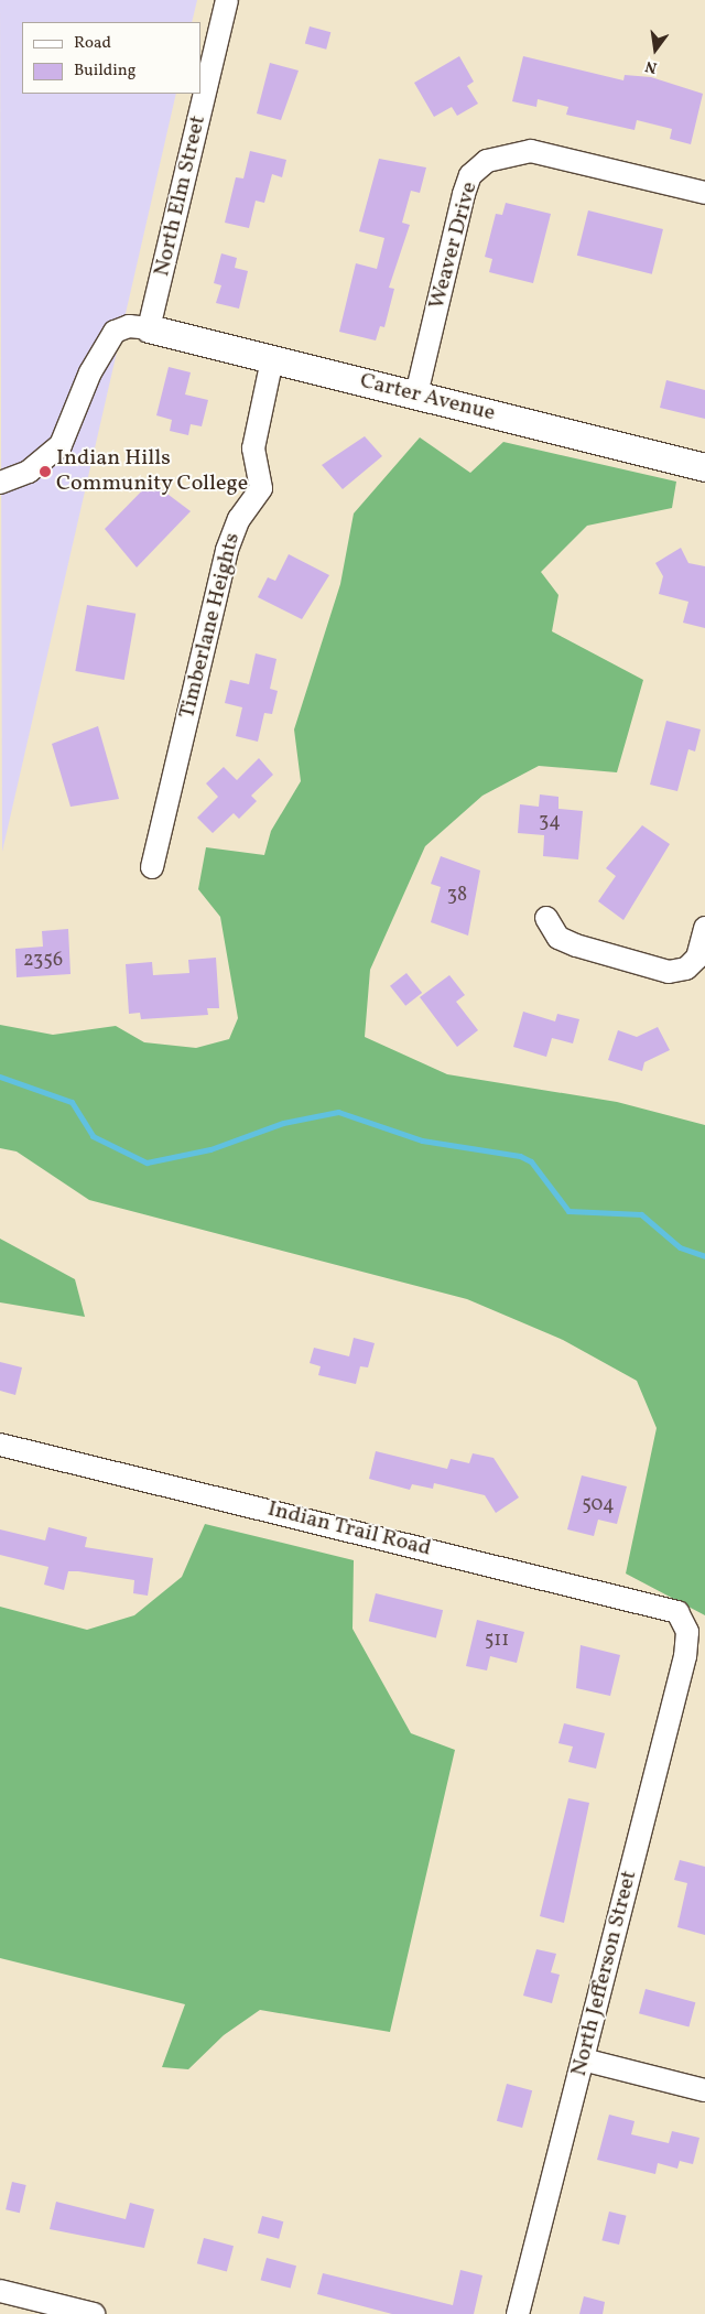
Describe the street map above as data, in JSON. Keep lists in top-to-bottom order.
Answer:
{
  "streets": {
    "street": [
      "North Elm Street",
      "Weaver Drive",
      "Carter Avenue",
      "Timberlane Heights",
      "Indian Trail Road",
      "North Jefferson Street"
    ]
  },
  "crossings": [
    ["North Elm Street", "Carter Avenue"],
    ["Weaver Drive", "Carter Avenue"],
    ["Carter Avenue", "Timberlane Heights"],
    ["Indian Trail Road", "North Jefferson Street"]
  ],
  "places": ["Indian Hills Community College"],
  "house_numbers": [
    "34",
    "38",
    "2356",
    "504",
    "511"
  ],
  "legend": ["Road", "Building"],
  "north": "bottom"
}
